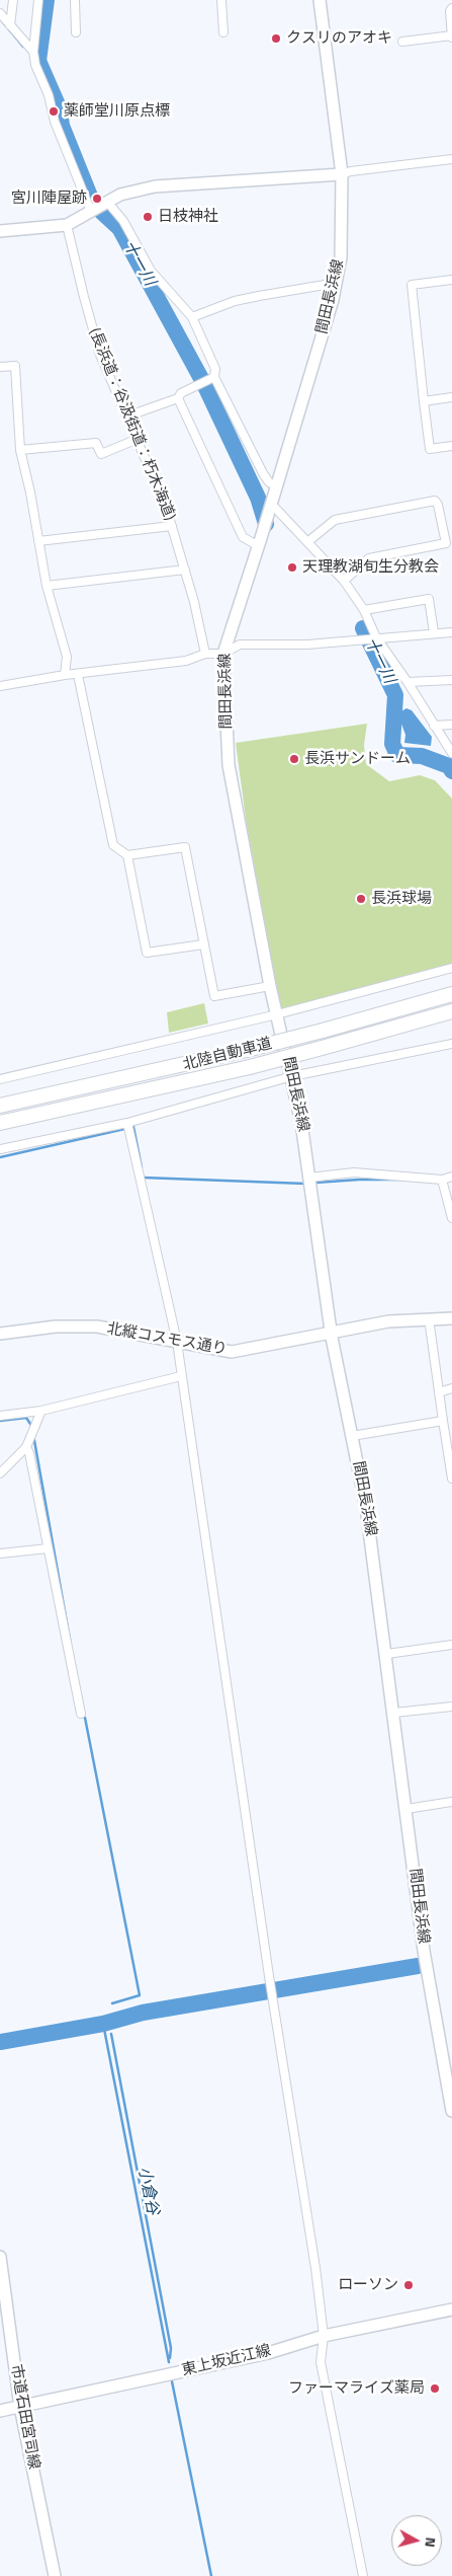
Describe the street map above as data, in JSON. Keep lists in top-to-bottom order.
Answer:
{
  "streets": {
    "highway": ["北陸自動車道"],
    "main road": [
      "間田長浜線",
      "北縦コスモス通り",
      "東上坂近江線",
      "市道石田宮司線"
    ],
    "street": ["(長浜道：谷汲街道：朽木海道)"]
  },
  "crossings": [
    ["間田長浜線", "北縦コスモス通り"],
    ["東上坂近江線", "市道石田宮司線"]
  ],
  "water": ["十一川", "小倉谷"],
  "places": [
    "クスリのアオキ",
    "薬師堂川原点標",
    "宮川陣屋跡",
    "日枝神社",
    "天理教湖旬生分教会",
    "長浜サンドーム",
    "長浜球場",
    "ローソン",
    "ファーマライズ薬局"
  ],
  "north": "right"
}
